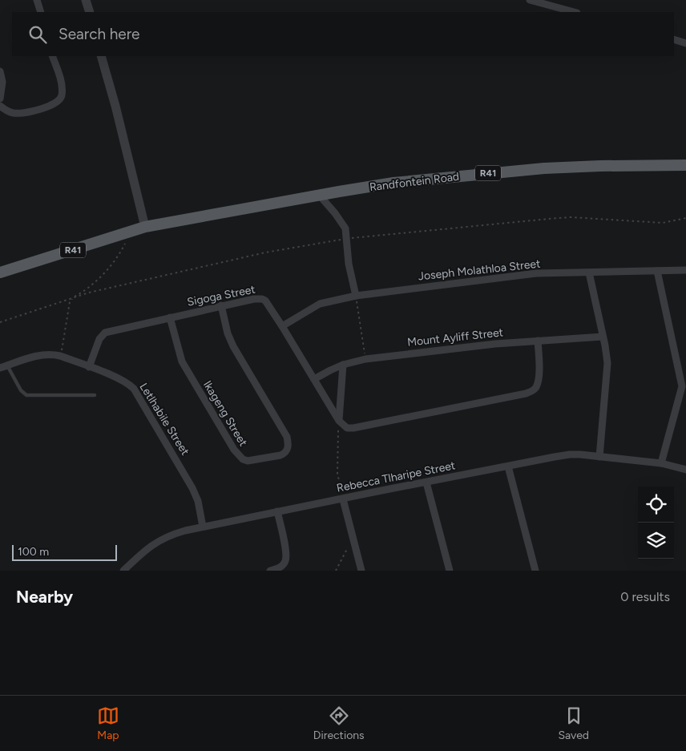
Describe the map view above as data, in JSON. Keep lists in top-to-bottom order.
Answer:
{
  "streets": {
    "main road": ["R41", "Randfontein Road"],
    "street": [
      "Joseph Molathloa Street",
      "Sigoga Street",
      "Mount Ayliff Street",
      "Ikageng Street",
      "Letlhabile Street",
      "Rebecca Tlharipe Street"
    ]
  },
  "crossings": [
    ["Joseph Molathloa Street", "Sigoga Street"],
    ["Sigoga Street", "Mount Ayliff Street"],
    ["Sigoga Street", "Ikageng Street"],
    ["Sigoga Street", "Letlhabile Street"],
    ["Letlhabile Street", "Rebecca Tlharipe Street"]
  ],
  "scale_bar": "100 m",
  "page": {
    "search": "Search here",
    "scale": "100 m",
    "heading": ["Nearby", "0 results"],
    "nav": ["Map", "Directions", "Saved"]
  }
}
